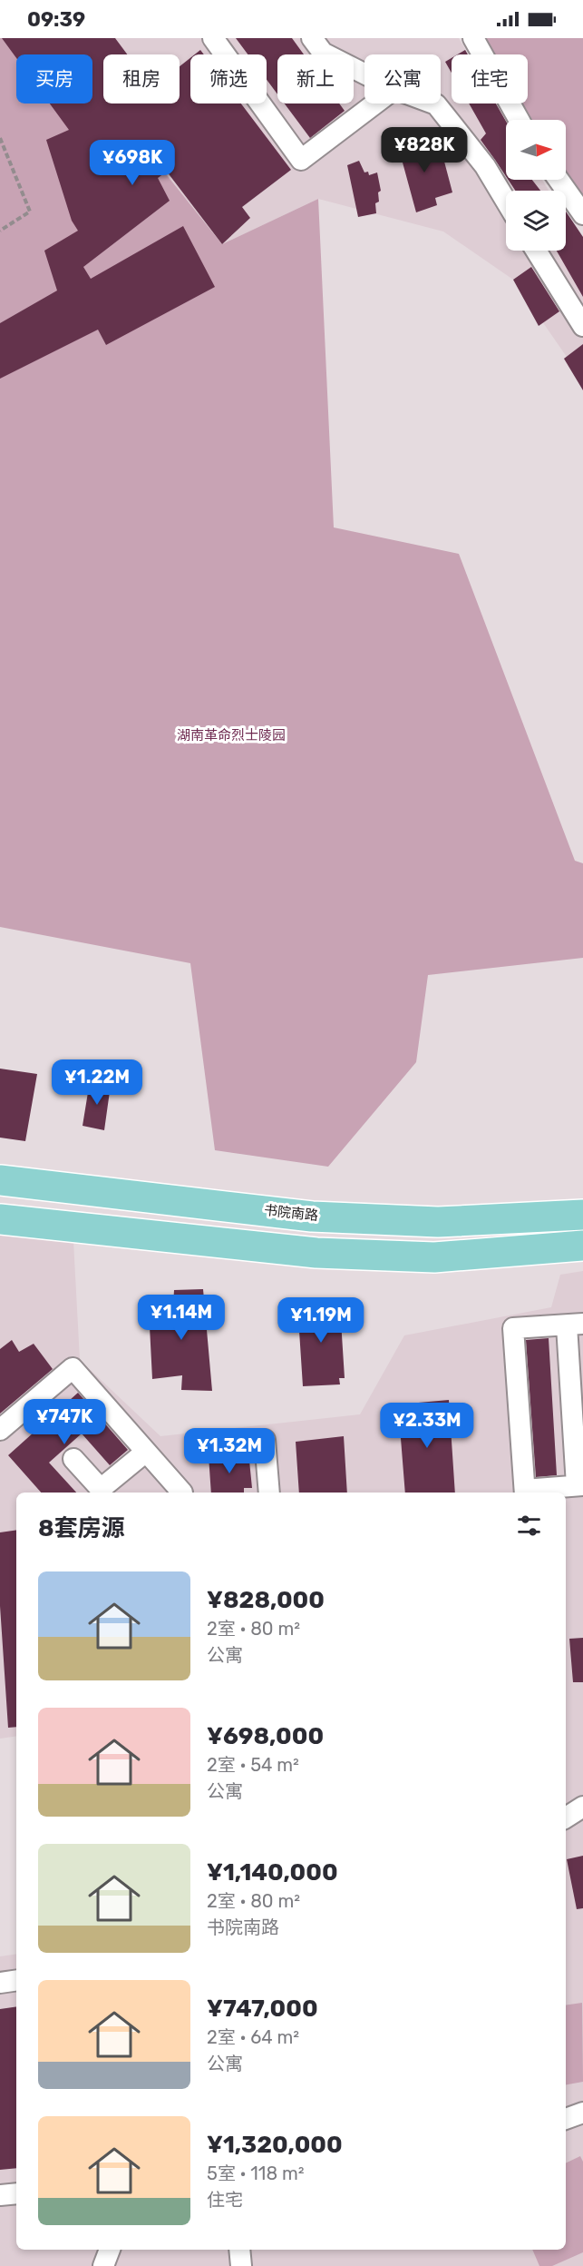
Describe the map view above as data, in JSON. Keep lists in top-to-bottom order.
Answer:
{
  "streets": {
    "main road": ["书院南路"]
  },
  "parks": ["湖南革命烈士陵园"],
  "north": "right",
  "page": {
    "status": "09:39",
    "chip": [
      "买房",
      "租房",
      "筛选",
      "新上",
      "公寓",
      "住宅"
    ],
    "price": [
      "¥828K",
      "¥698K",
      "¥1.22M",
      "¥1.14M",
      "¥1.19M",
      "¥747K",
      "¥2.33M",
      "¥1.32M"
    ],
    "heading": "8套房源",
    "list": [
      {
        "name": "¥828,000",
        "note": "2室 · 80 m² · 公寓"
      },
      {
        "name": "¥698,000",
        "note": "2室 · 54 m² · 公寓"
      },
      {
        "name": "¥1,140,000",
        "note": "2室 · 80 m² · 书院南路"
      },
      {
        "name": "¥747,000",
        "note": "2室 · 64 m² · 公寓"
      },
      {
        "name": "¥1,320,000",
        "note": "5室 · 118 m² · 住宅"
      }
    ]
  }
}
